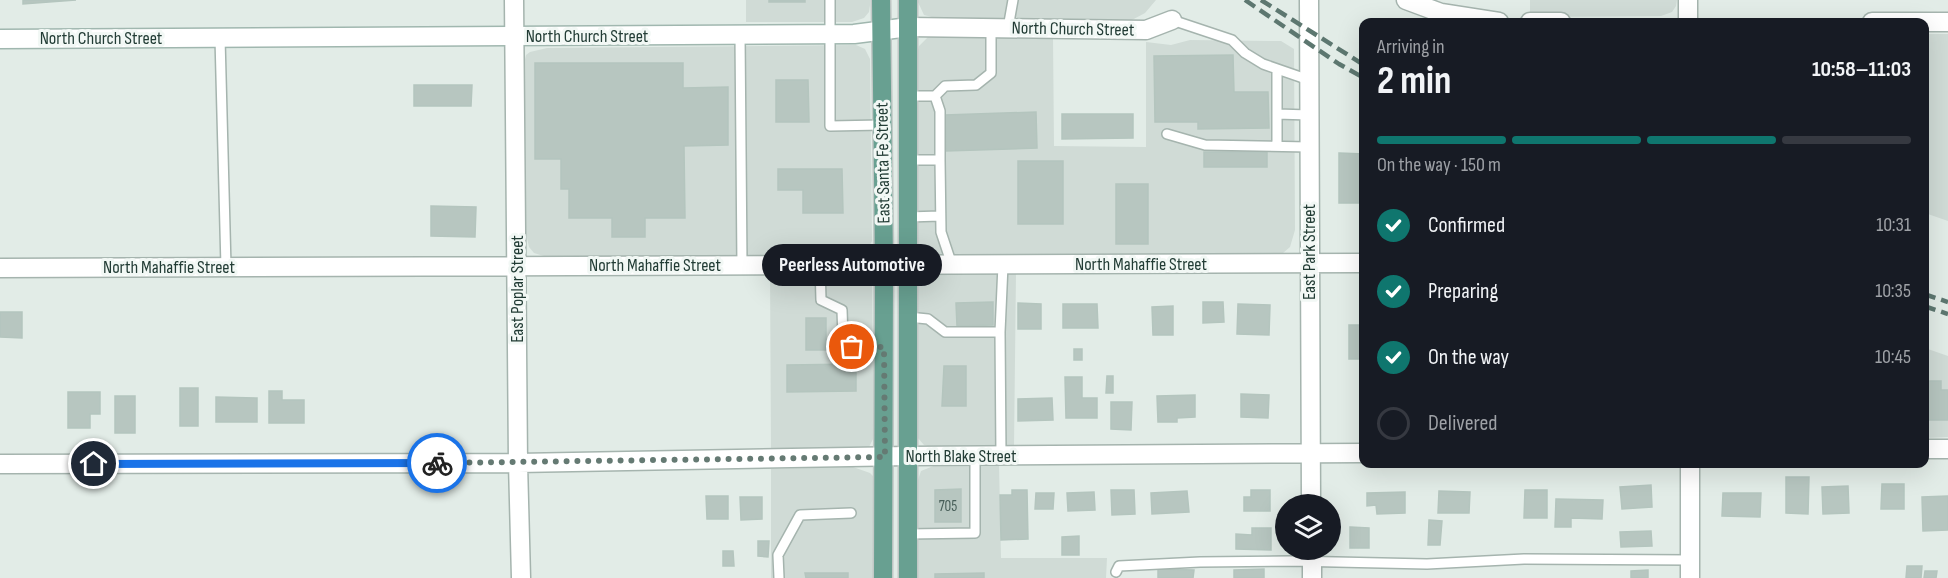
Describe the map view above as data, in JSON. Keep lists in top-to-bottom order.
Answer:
{
  "streets": {
    "main road": ["East Santa Fe Street"],
    "street": [
      "North Church Street",
      "East Park Street",
      "North Mahaffie Street",
      "East Poplar Street",
      "North Blake Street"
    ]
  },
  "crossings": [
    ["North Church Street", "East Santa Fe Street"],
    ["North Church Street", "East Poplar Street"],
    ["East Santa Fe Street", "North Mahaffie Street"],
    ["East Santa Fe Street", "North Blake Street"],
    ["East Park Street", "North Mahaffie Street"],
    ["East Park Street", "North Blake Street"],
    ["North Mahaffie Street", "East Poplar Street"],
    ["East Poplar Street", "North Blake Street"]
  ],
  "places": ["Peerless Automotive"],
  "house_numbers": ["705"],
  "page": {
    "heading": ["2 min", "Arriving in", "10:58–11:03"],
    "bar": "On the way · 150 m",
    "list": [
      ["Confirmed", "10:31"],
      ["Preparing", "10:35"],
      ["On the way", "10:45"],
      "Delivered"
    ],
    "bubble": "Peerless Automotive"
  }
}
